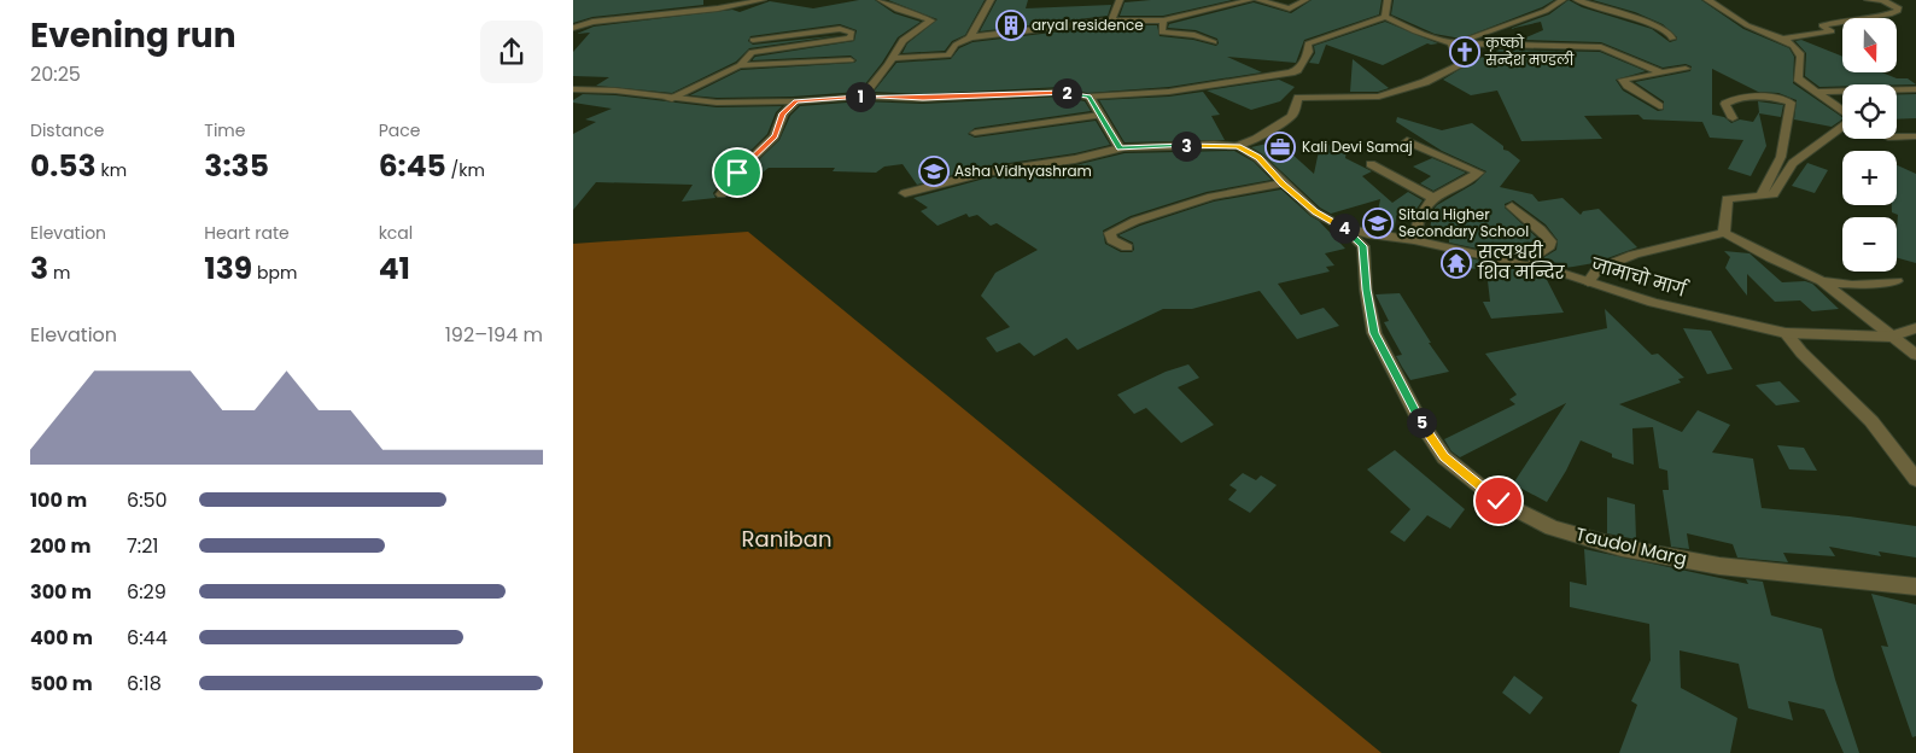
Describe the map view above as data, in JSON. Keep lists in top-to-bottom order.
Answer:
{
  "streets": {
    "street": ["जामाचो मार्ग", "Taudol Marg"]
  },
  "crossings": [
    ["जामाचो मार्ग", "Taudol Marg"]
  ],
  "parks": ["Raniban"],
  "places": {
    "building": ["aryal residence"],
    "church": ["कृष्को सन्देश मण्डली"],
    "office": ["Kali Devi Samaj"],
    "school or university": ["Asha Vidhyashram", "Sitala Higher Secondary School"],
    "temple": ["सत्यश्वरी शिव मन्दिर"]
  },
  "north": "bottom",
  "page": {
    "heading": ["Evening run", "20:25"],
    "map_buttons": ["+", "−"],
    "pins": [
      "2",
      "1",
      "3",
      "4",
      "5"
    ],
    "stats": [
      ["Distance", "0.53 km"],
      ["Time", "3:35"],
      ["Pace", "6:45 /km"],
      ["Elevation", "3 m"],
      ["Heart rate", "139 bpm"],
      ["kcal", "41"]
    ],
    "chart": ["Elevation", "192–194 m"],
    "list": [
      {
        "name": "100 m",
        "note": "6:50"
      },
      {
        "name": "200 m",
        "note": "7:21"
      },
      {
        "name": "300 m",
        "note": "6:29"
      },
      {
        "name": "400 m",
        "note": "6:44"
      },
      {
        "name": "500 m",
        "note": "6:18"
      }
    ]
  }
}
